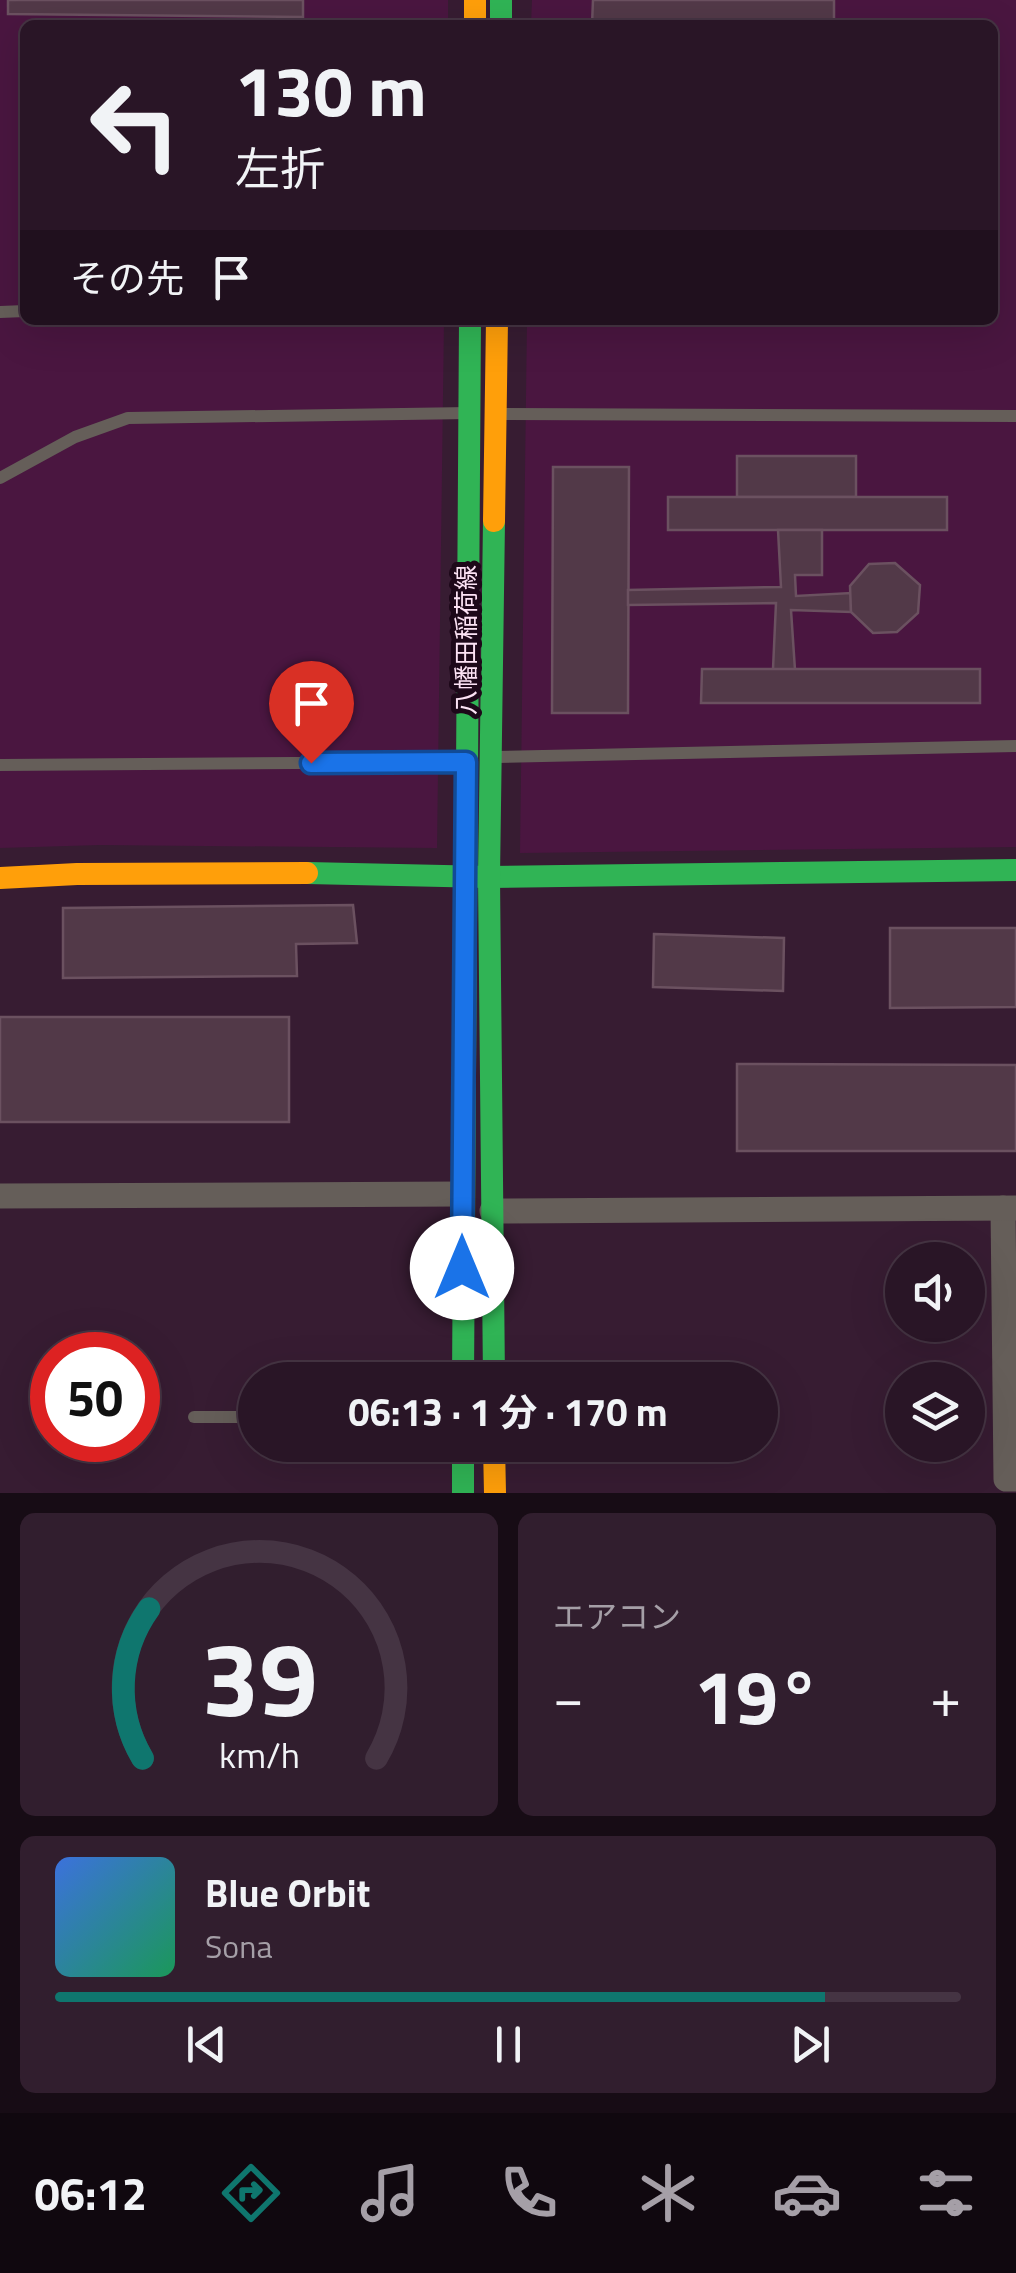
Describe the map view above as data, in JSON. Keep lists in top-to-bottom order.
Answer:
{
  "streets": {
    "main road": ["八幡田稲荷線"]
  },
  "page": {
    "turn": ["130 m", "左折"],
    "then": "その先",
    "limit": "50",
    "trip": "06:13 · 1 分 · 170 m",
    "tile": "エアコン",
    "heat": ["−", "19°", "+"],
    "song": ["Blue Orbit", "Sona"],
    "tabs": "06:12",
    "gauge": ["39", "km/h"]
  }
}
